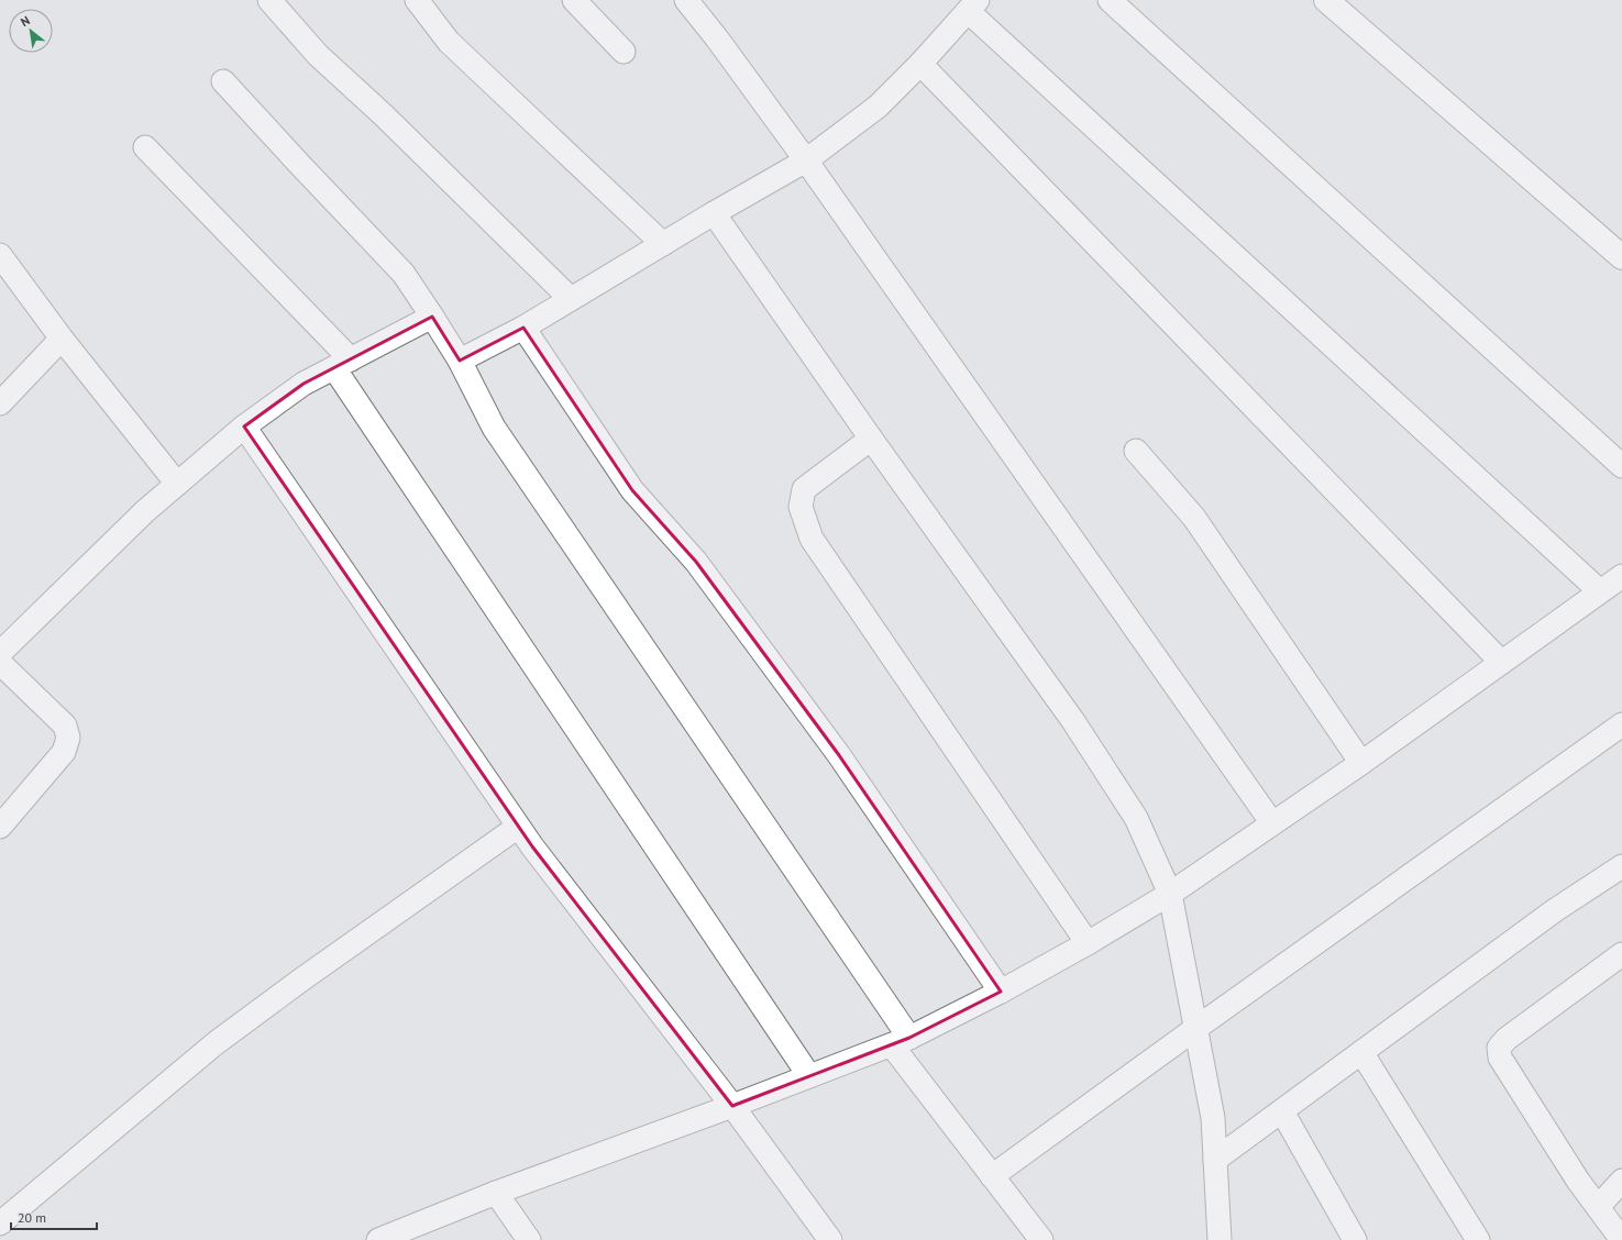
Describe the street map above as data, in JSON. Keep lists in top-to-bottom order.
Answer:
{
  "scale_bar": "20 m",
  "north": "top left"
}
